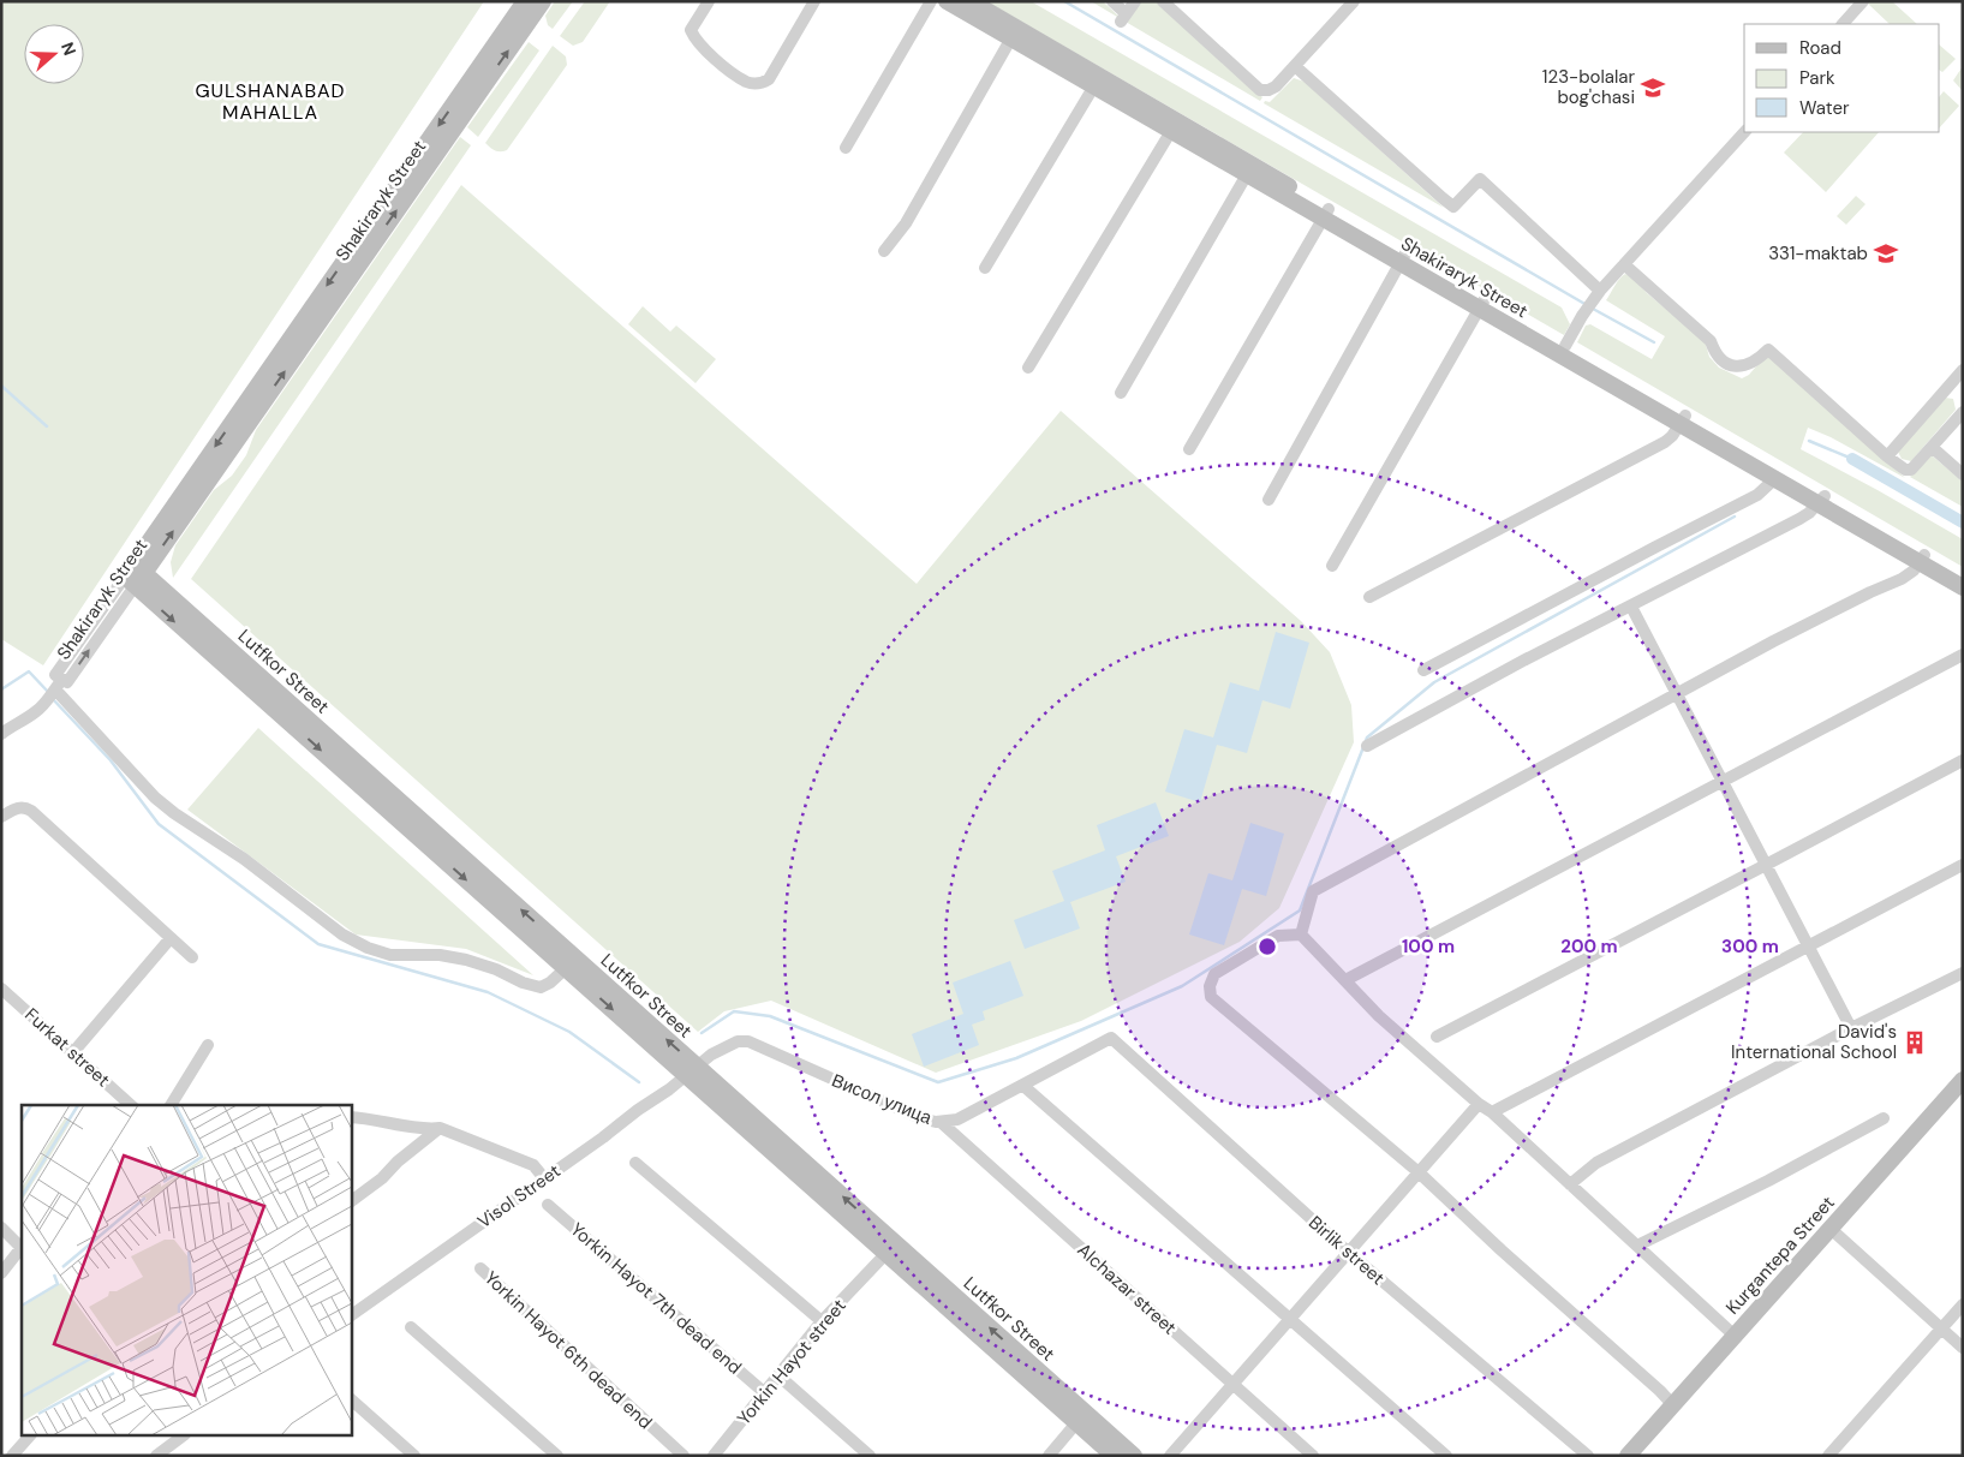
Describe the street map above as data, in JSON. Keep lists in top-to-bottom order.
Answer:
{
  "streets": {
    "main road": ["Shakiraryk Street", "Lutfkor Street", "Kurgantepa Street"],
    "street": [
      "Furkat street",
      "Висол улица",
      "Visol Street",
      "Birlik street",
      "Alchazar street",
      "Yorkin Hayot 7th dead end",
      "Yorkin Hayot 6th dead end",
      "Yorkin Hayot street"
    ]
  },
  "crossings": [
    ["Shakiraryk Street", "Lutfkor Street"],
    ["Lutfkor Street", "Висол улица"],
    ["Lutfkor Street", "Visol Street"],
    ["Lutfkor Street", "Yorkin Hayot street"],
    ["Висол улица", "Visol Street"],
    ["Висол улица", "Birlik street"],
    ["Висол улица", "Alchazar street"],
    ["Yorkin Hayot 7th dead end", "Yorkin Hayot street"]
  ],
  "districts": ["GULSHANABAD MAHALLA"],
  "places": {
    "school or university": ["123-bolalar bog'chasi", "331-maktab"],
    "building": ["David's International School"]
  },
  "legend": ["Road", "Park", "Water"],
  "north": "right",
  "rings": ["100 m", "200 m", "300 m"]
}
